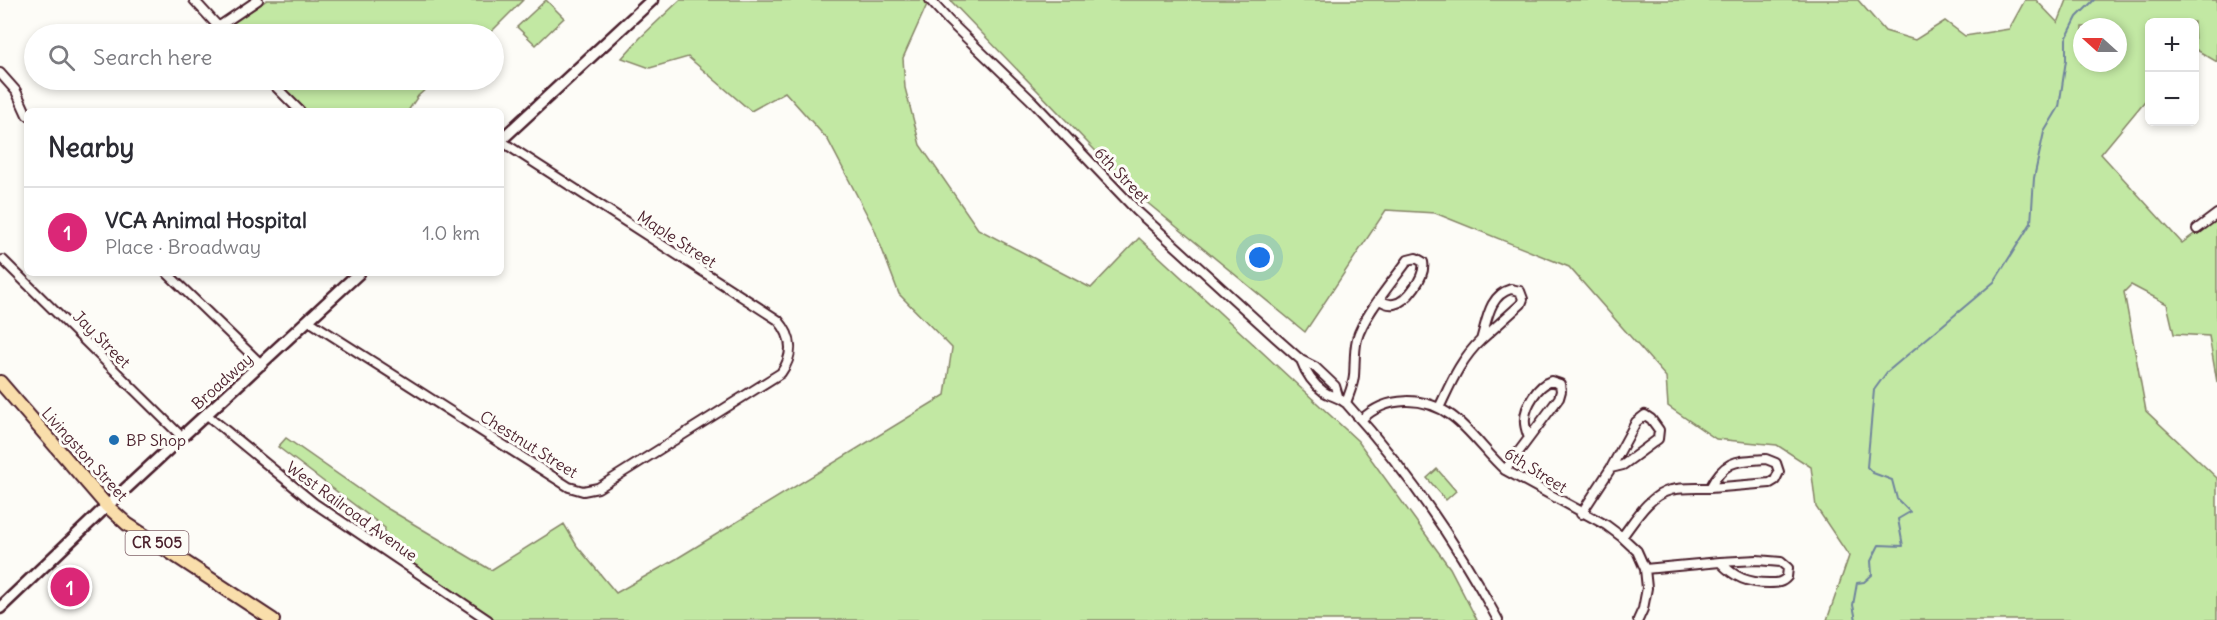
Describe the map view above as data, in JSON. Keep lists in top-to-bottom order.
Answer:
{
  "streets": {
    "main road": ["Livingston Street", "CR 505"],
    "street": [
      "6th Street",
      "Maple Street",
      "Jay Street",
      "Broadway",
      "Chestnut Street",
      "West Railroad Avenue"
    ]
  },
  "crossings": [
    ["Maple Street", "Chestnut Street"],
    ["Jay Street", "Broadway"],
    ["Broadway", "Chestnut Street"],
    ["Broadway", "Livingston Street"],
    ["Broadway", "West Railroad Avenue"]
  ],
  "places": ["BP Shop"],
  "north": "left",
  "page": {
    "map_buttons": ["+", "−"],
    "search": "Search here",
    "heading": "Nearby",
    "list": [
      {
        "mark": "1",
        "name": "VCA Animal Hospital",
        "note": "Place · Broadway",
        "value": "1.0 km"
      }
    ],
    "pins": "1"
  }
}
